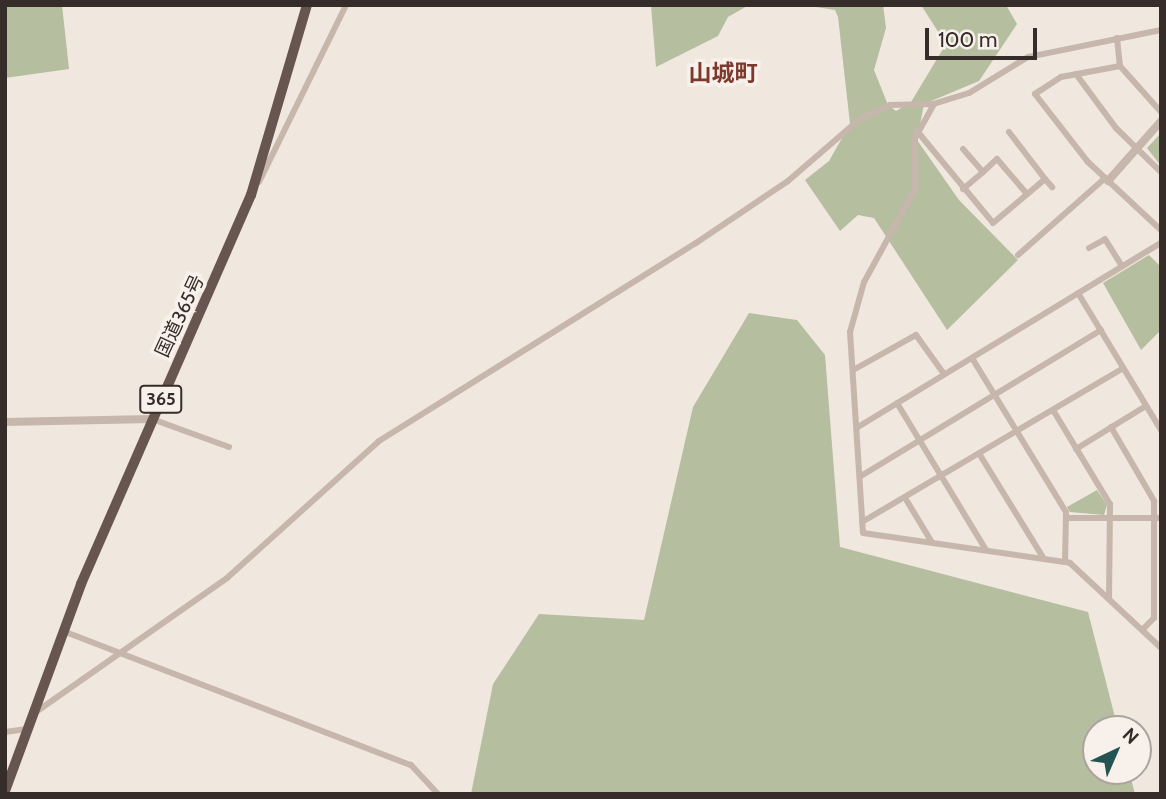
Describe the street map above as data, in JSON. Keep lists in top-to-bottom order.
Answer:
{
  "streets": {
    "highway": ["国道365号", "365"]
  },
  "districts": ["山城町"],
  "scale_bar": "100 m",
  "north": "top right"
}
